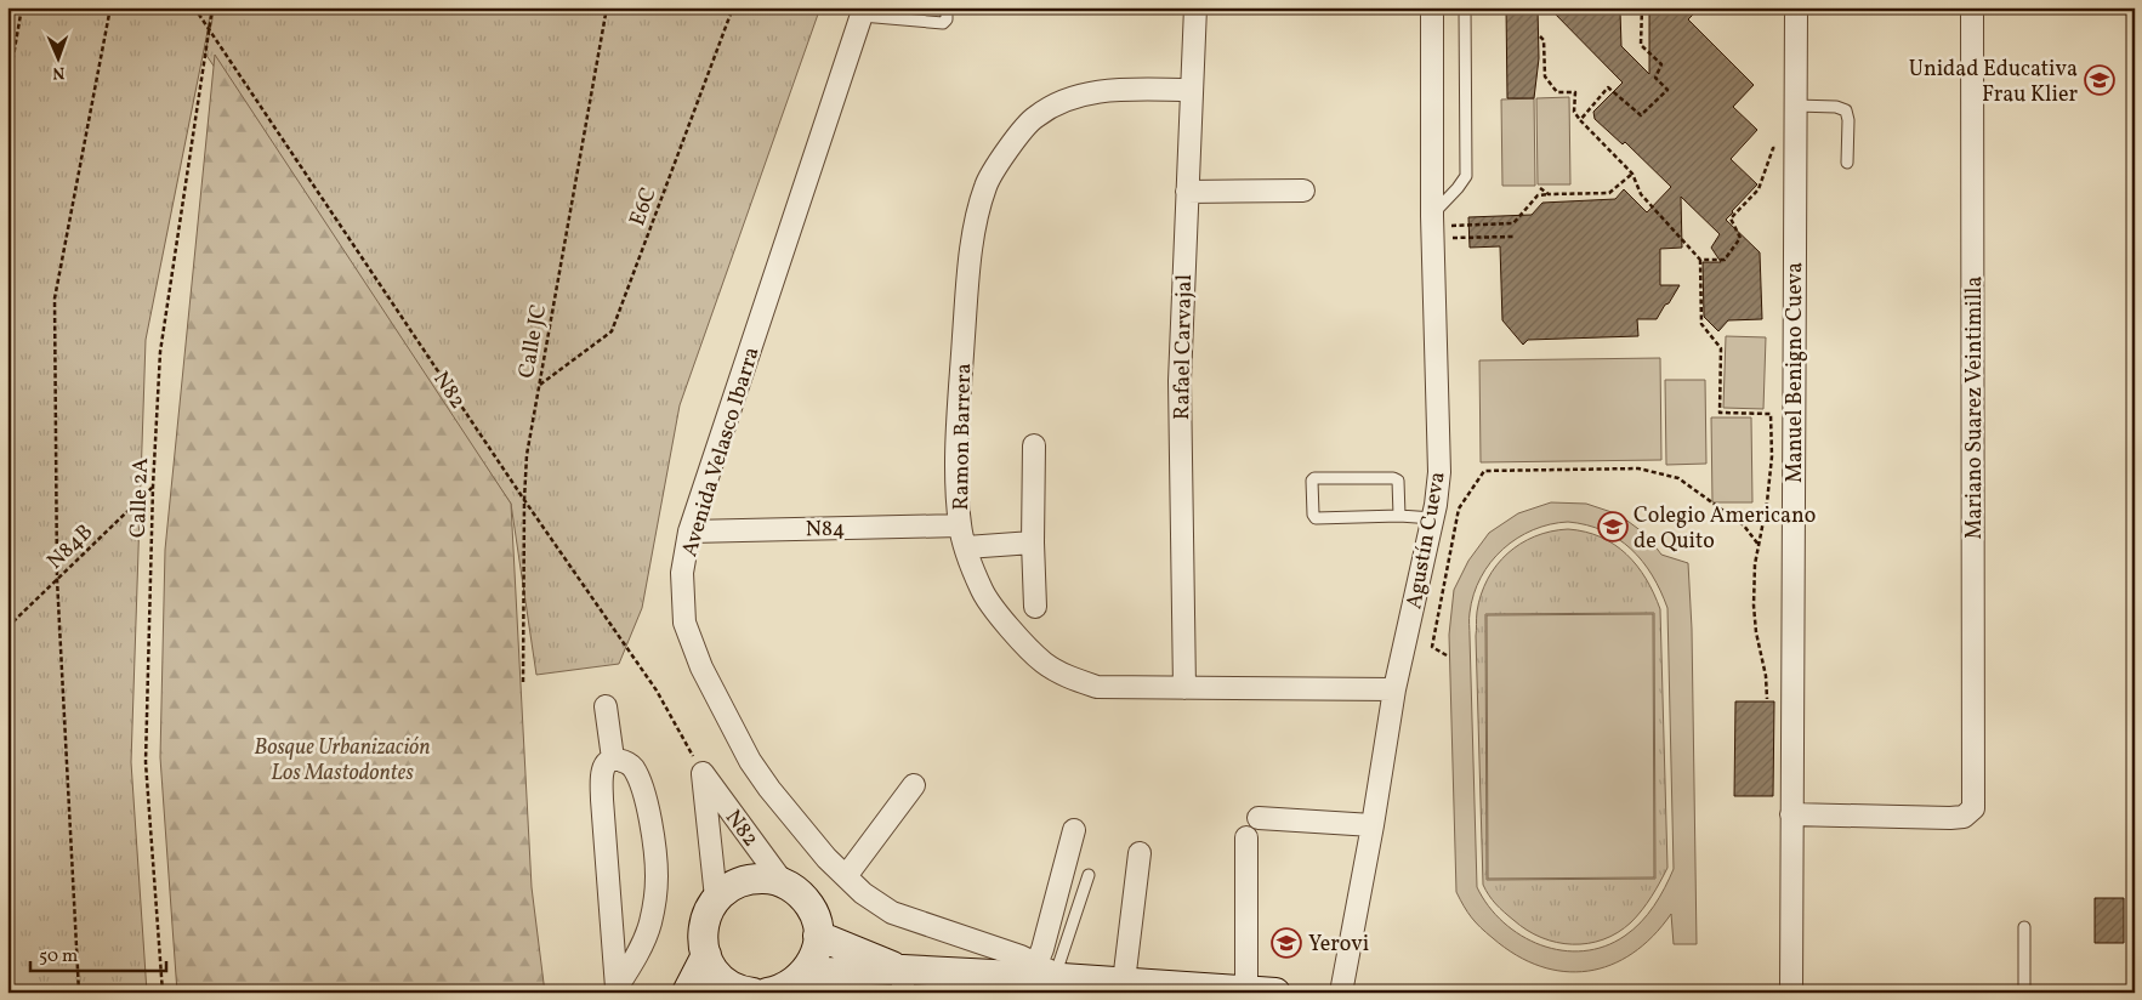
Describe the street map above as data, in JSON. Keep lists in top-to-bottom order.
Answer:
{
  "streets": {
    "street": [
      "Rafael Carvajal",
      "Manuel Benigno Cueva",
      "N82",
      "Mariano Suarez Veintimilla",
      "Ramon Barrera",
      "Avenida Velasco Ibarra",
      "N84",
      "Agustín Cueva"
    ],
    "path": [
      "E6C",
      "Calle JC",
      "Calle 2A",
      "N84B"
    ]
  },
  "crossings": [
    ["E6C", "Calle JC"],
    ["Calle JC", "N82"],
    ["Rafael Carvajal", "Ramon Barrera"],
    ["Manuel Benigno Cueva", "Mariano Suarez Veintimilla"],
    ["N82", "Calle 2A"],
    ["Ramon Barrera", "N84"],
    ["Ramon Barrera", "Agustín Cueva"],
    ["Avenida Velasco Ibarra", "N84"],
    ["Calle 2A", "N84B"]
  ],
  "parks": ["Bosque Urbanización Los Mastodontes"],
  "places": {
    "school or university": ["Unidad Educativa Frau Klier", "Colegio Americano de Quito", "Yerovi"]
  },
  "scale_bar": "50 m",
  "north": "bottom"
}
